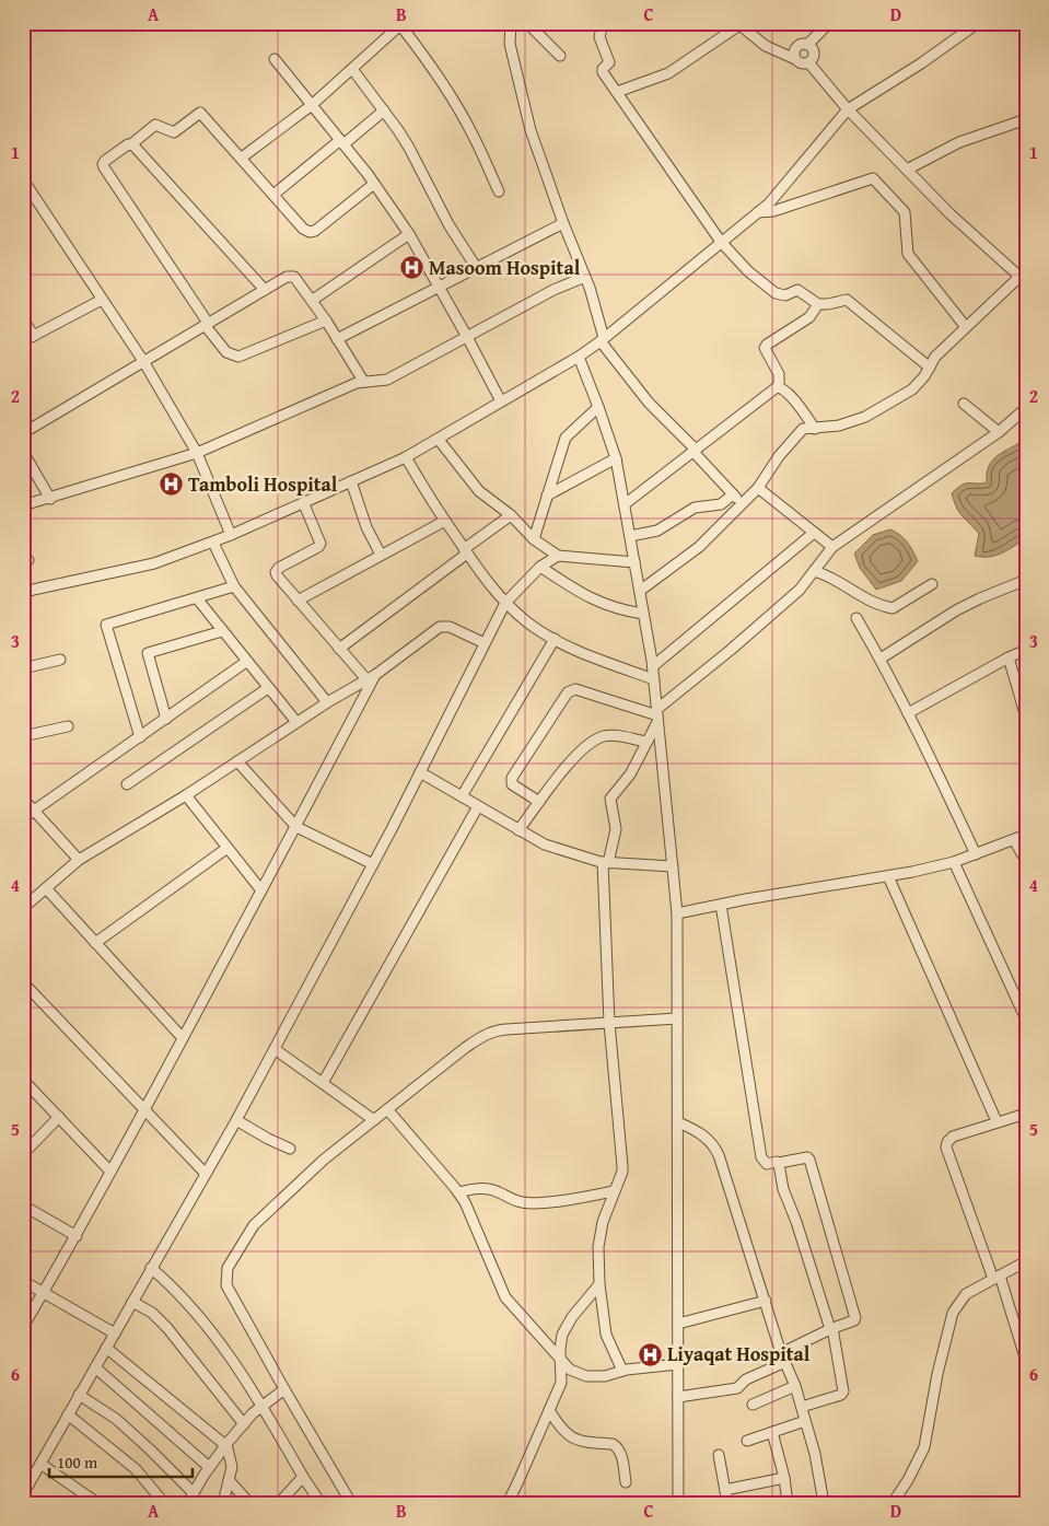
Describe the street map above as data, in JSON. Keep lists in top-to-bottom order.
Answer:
{
  "places": {
    "hospital": ["Masoom Hospital", "Tamboli Hospital", "Liyaqat Hospital"]
  },
  "scale_bar": "100 m",
  "grid": {
    "columns": [
      "A",
      "B",
      "C",
      "D"
    ],
    "rows": [
      "1",
      "2",
      "3",
      "4",
      "5",
      "6"
    ]
  }
}
